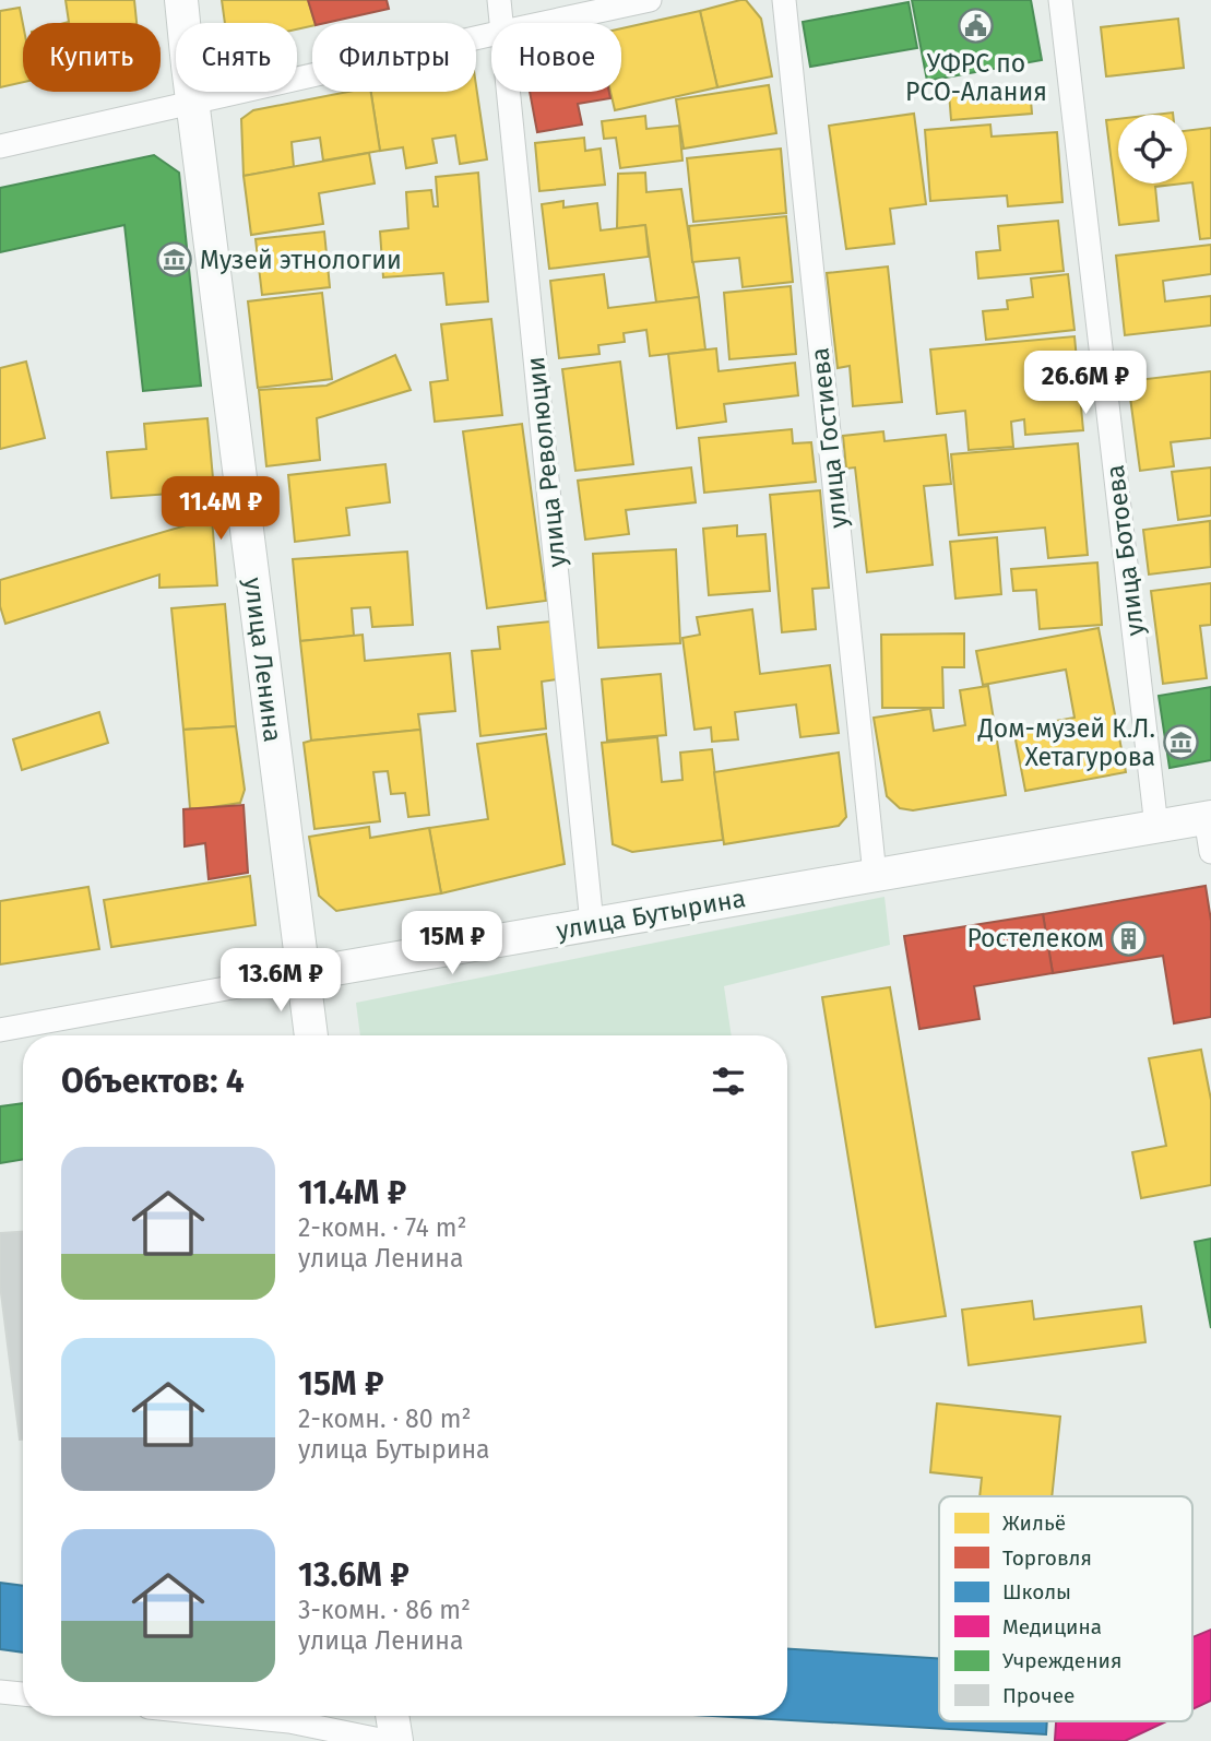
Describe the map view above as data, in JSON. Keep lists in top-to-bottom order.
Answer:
{
  "streets": {
    "main road": ["улица Ленина", "улица Бутырина"],
    "street": ["улица Гостиева", "улица Революции", "улица Ботоева"]
  },
  "crossings": [
    ["улица Гостиева", "улица Бутырина"],
    ["улица Революции", "улица Бутырина"],
    ["улица Ботоева", "улица Бутырина"],
    ["улица Ленина", "улица Бутырина"]
  ],
  "places": {
    "public building": ["УФРС по РСО-Алания"],
    "museum": ["Музей этнологии", "Дом-музей К.Л. Хетагурова"],
    "building": ["Ростелеком"]
  },
  "legend": [
    "Жильё",
    "Торговля",
    "Школы",
    "Медицина",
    "Учреждения",
    "Прочее"
  ],
  "page": {
    "chip": [
      "Купить",
      "Снять",
      "Фильтры",
      "Новое"
    ],
    "price": [
      "26.6M ₽",
      "11.4M ₽",
      "15M ₽",
      "13.6M ₽"
    ],
    "heading": "Объектов: 4",
    "list": [
      {
        "name": "11.4M ₽",
        "note": "2-комн. · 74 m² · улица Ленина"
      },
      {
        "name": "15M ₽",
        "note": "2-комн. · 80 m² · улица Бутырина"
      },
      {
        "name": "13.6M ₽",
        "note": "3-комн. · 86 m² · улица Ленина"
      }
    ]
  }
}
